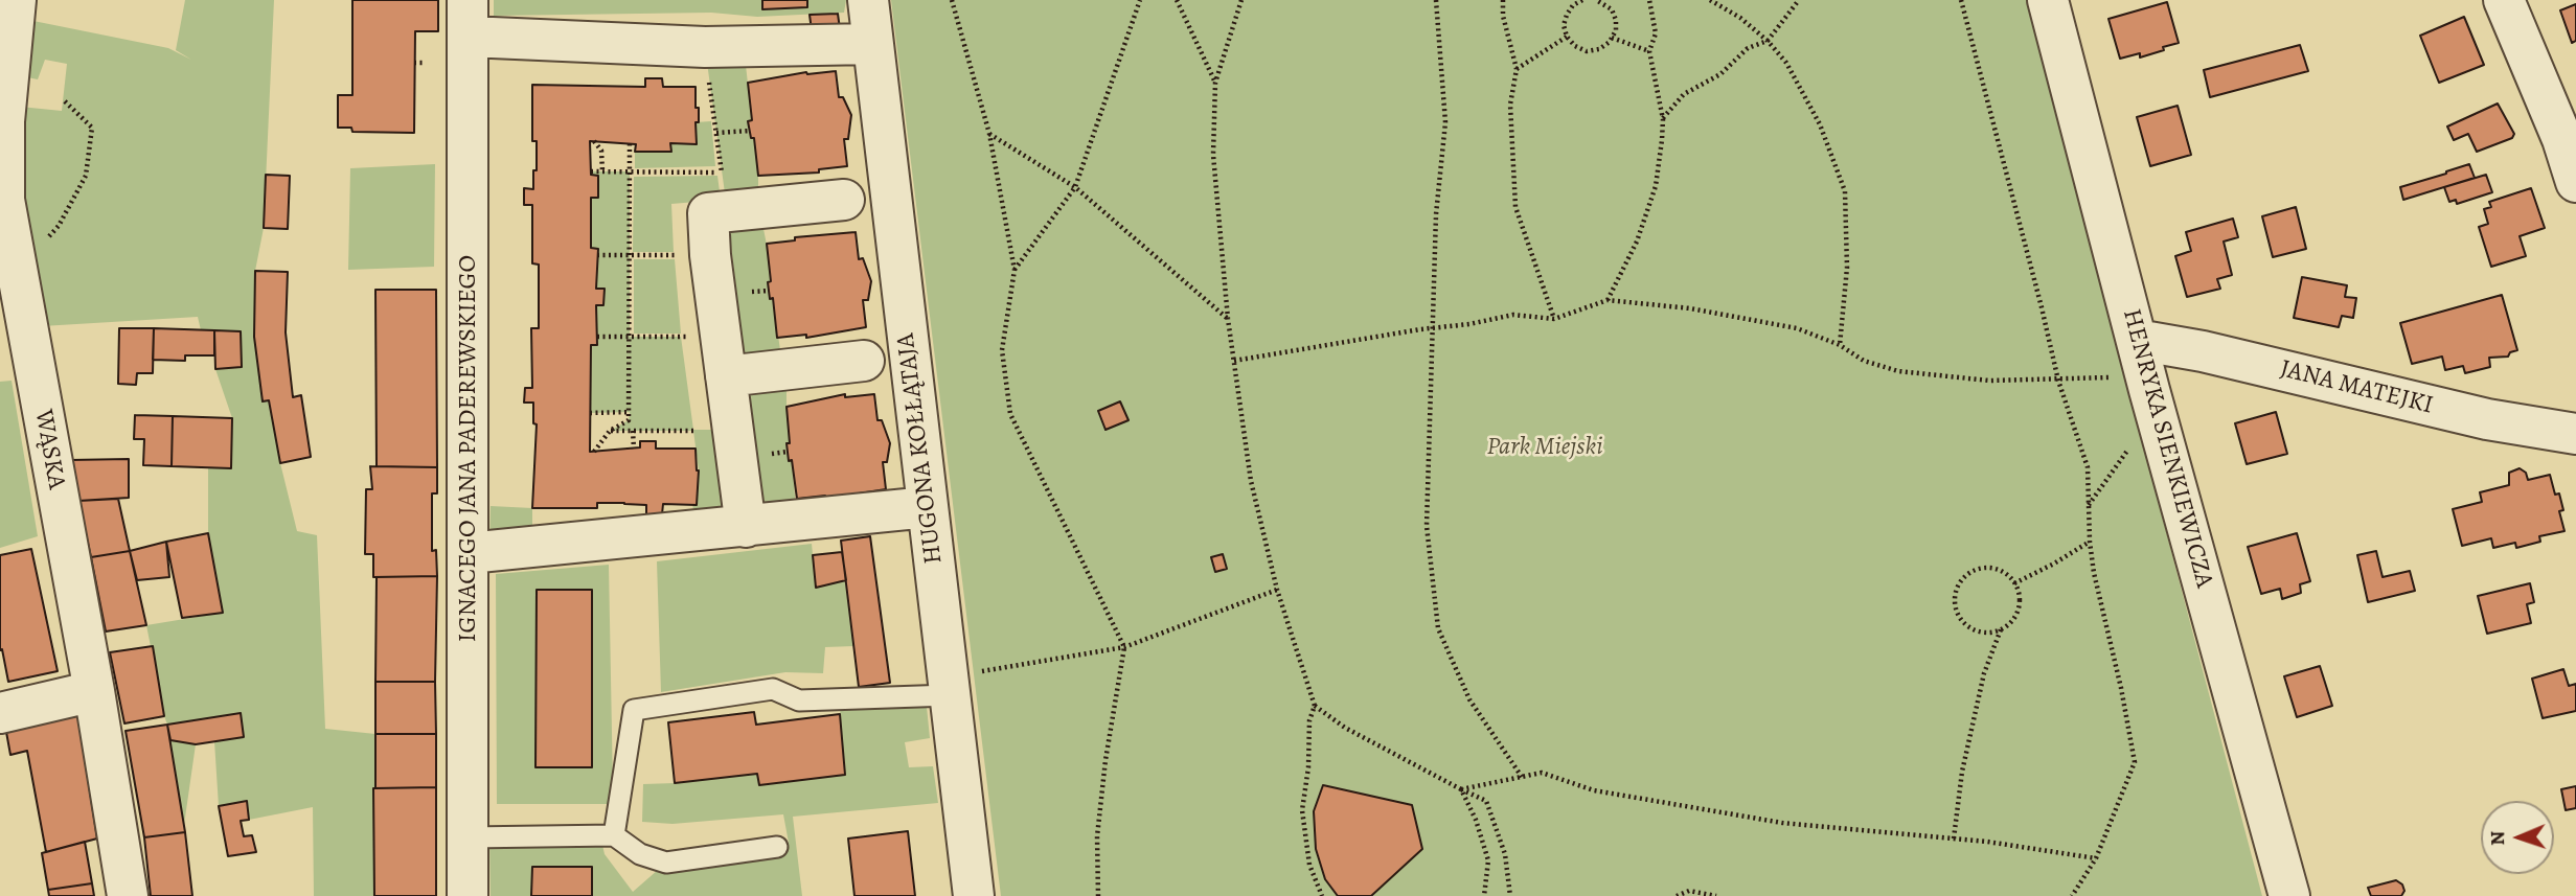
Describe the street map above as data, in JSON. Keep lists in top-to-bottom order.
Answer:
{
  "streets": {
    "street": [
      "JANA MATEJKI",
      "IGNACEGO JANA PADEREWSKIEGO",
      "HUGONA KOŁŁĄTAJA",
      "HENRYKA SIENKIEWICZA",
      "WĄSKA"
    ]
  },
  "crossings": [
    ["JANA MATEJKI", "HENRYKA SIENKIEWICZA"]
  ],
  "parks": ["Park Miejski"],
  "north": "left"
}
